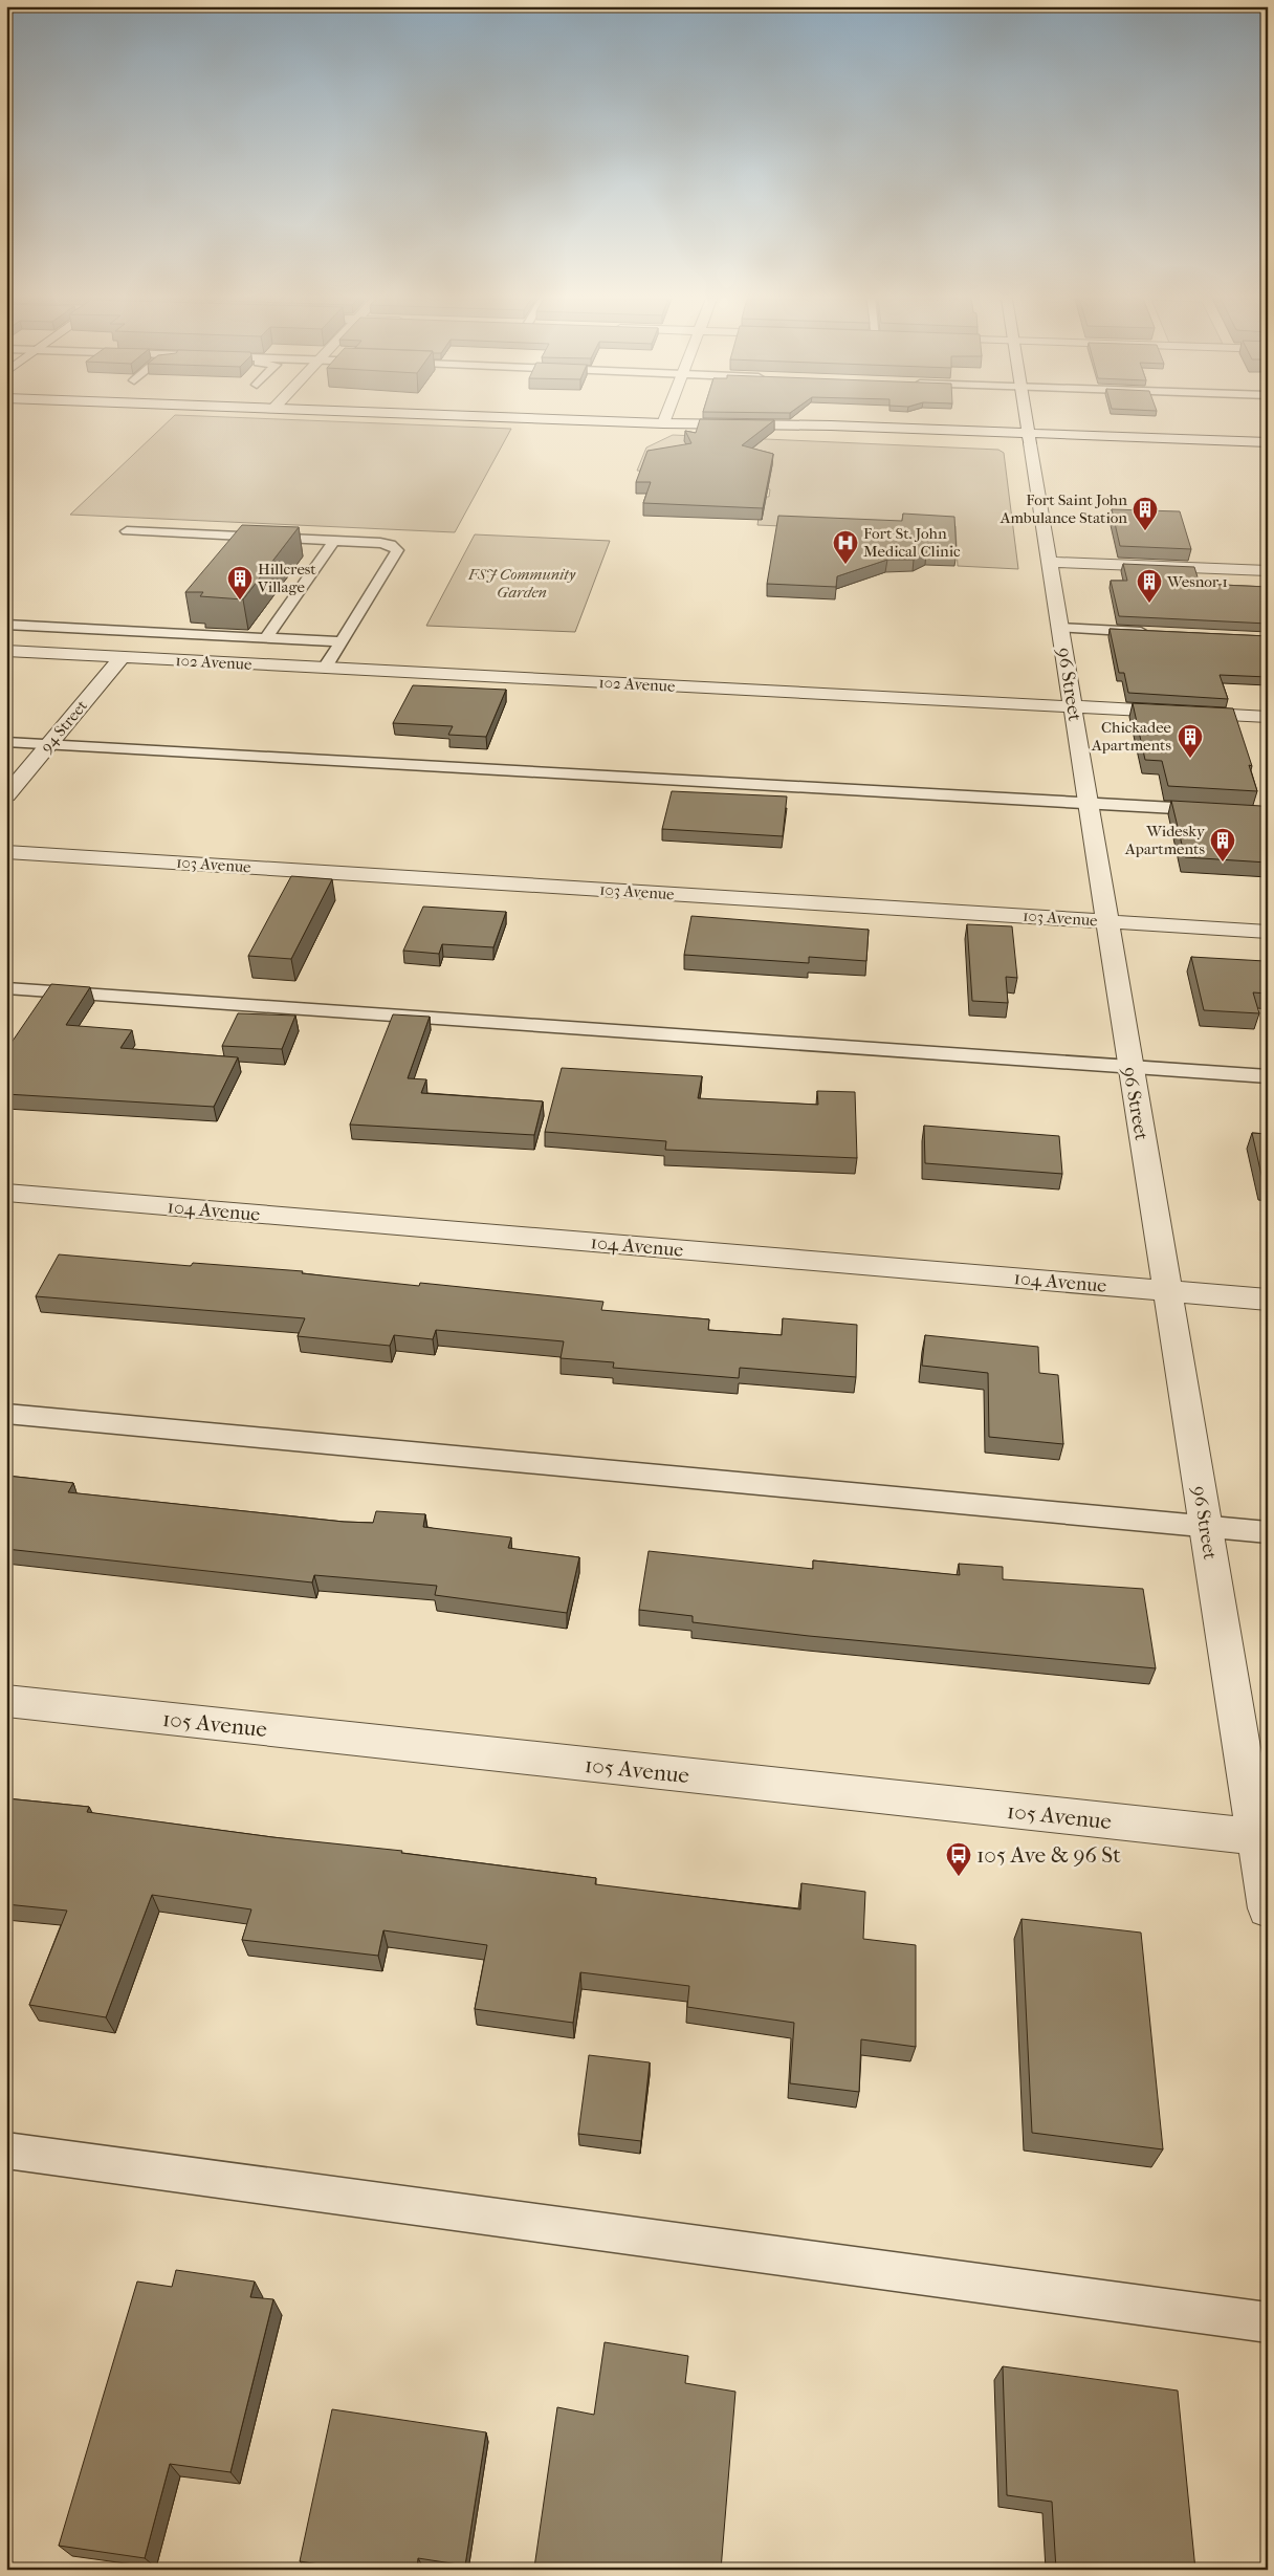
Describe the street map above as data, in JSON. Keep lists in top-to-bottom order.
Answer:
{
  "streets": {
    "street": [
      "102 Avenue",
      "96 Street",
      "94 Street",
      "103 Avenue",
      "104 Avenue",
      "105 Avenue"
    ]
  },
  "crossings": [
    ["102 Avenue", "96 Street"],
    ["102 Avenue", "94 Street"],
    ["96 Street", "103 Avenue"],
    ["96 Street", "104 Avenue"],
    ["96 Street", "105 Avenue"]
  ],
  "parks": ["FSJ Community Garden"],
  "places": {
    "building": [
      "Fort Saint John Ambulance Station",
      "Hillcrest Village",
      "Wesnor 1",
      "Chickadee Apartments",
      "Widesky Apartments"
    ],
    "hospital": ["Fort St. John Medical Clinic"],
    "bus stop": ["105 Ave & 96 St"]
  }
}
